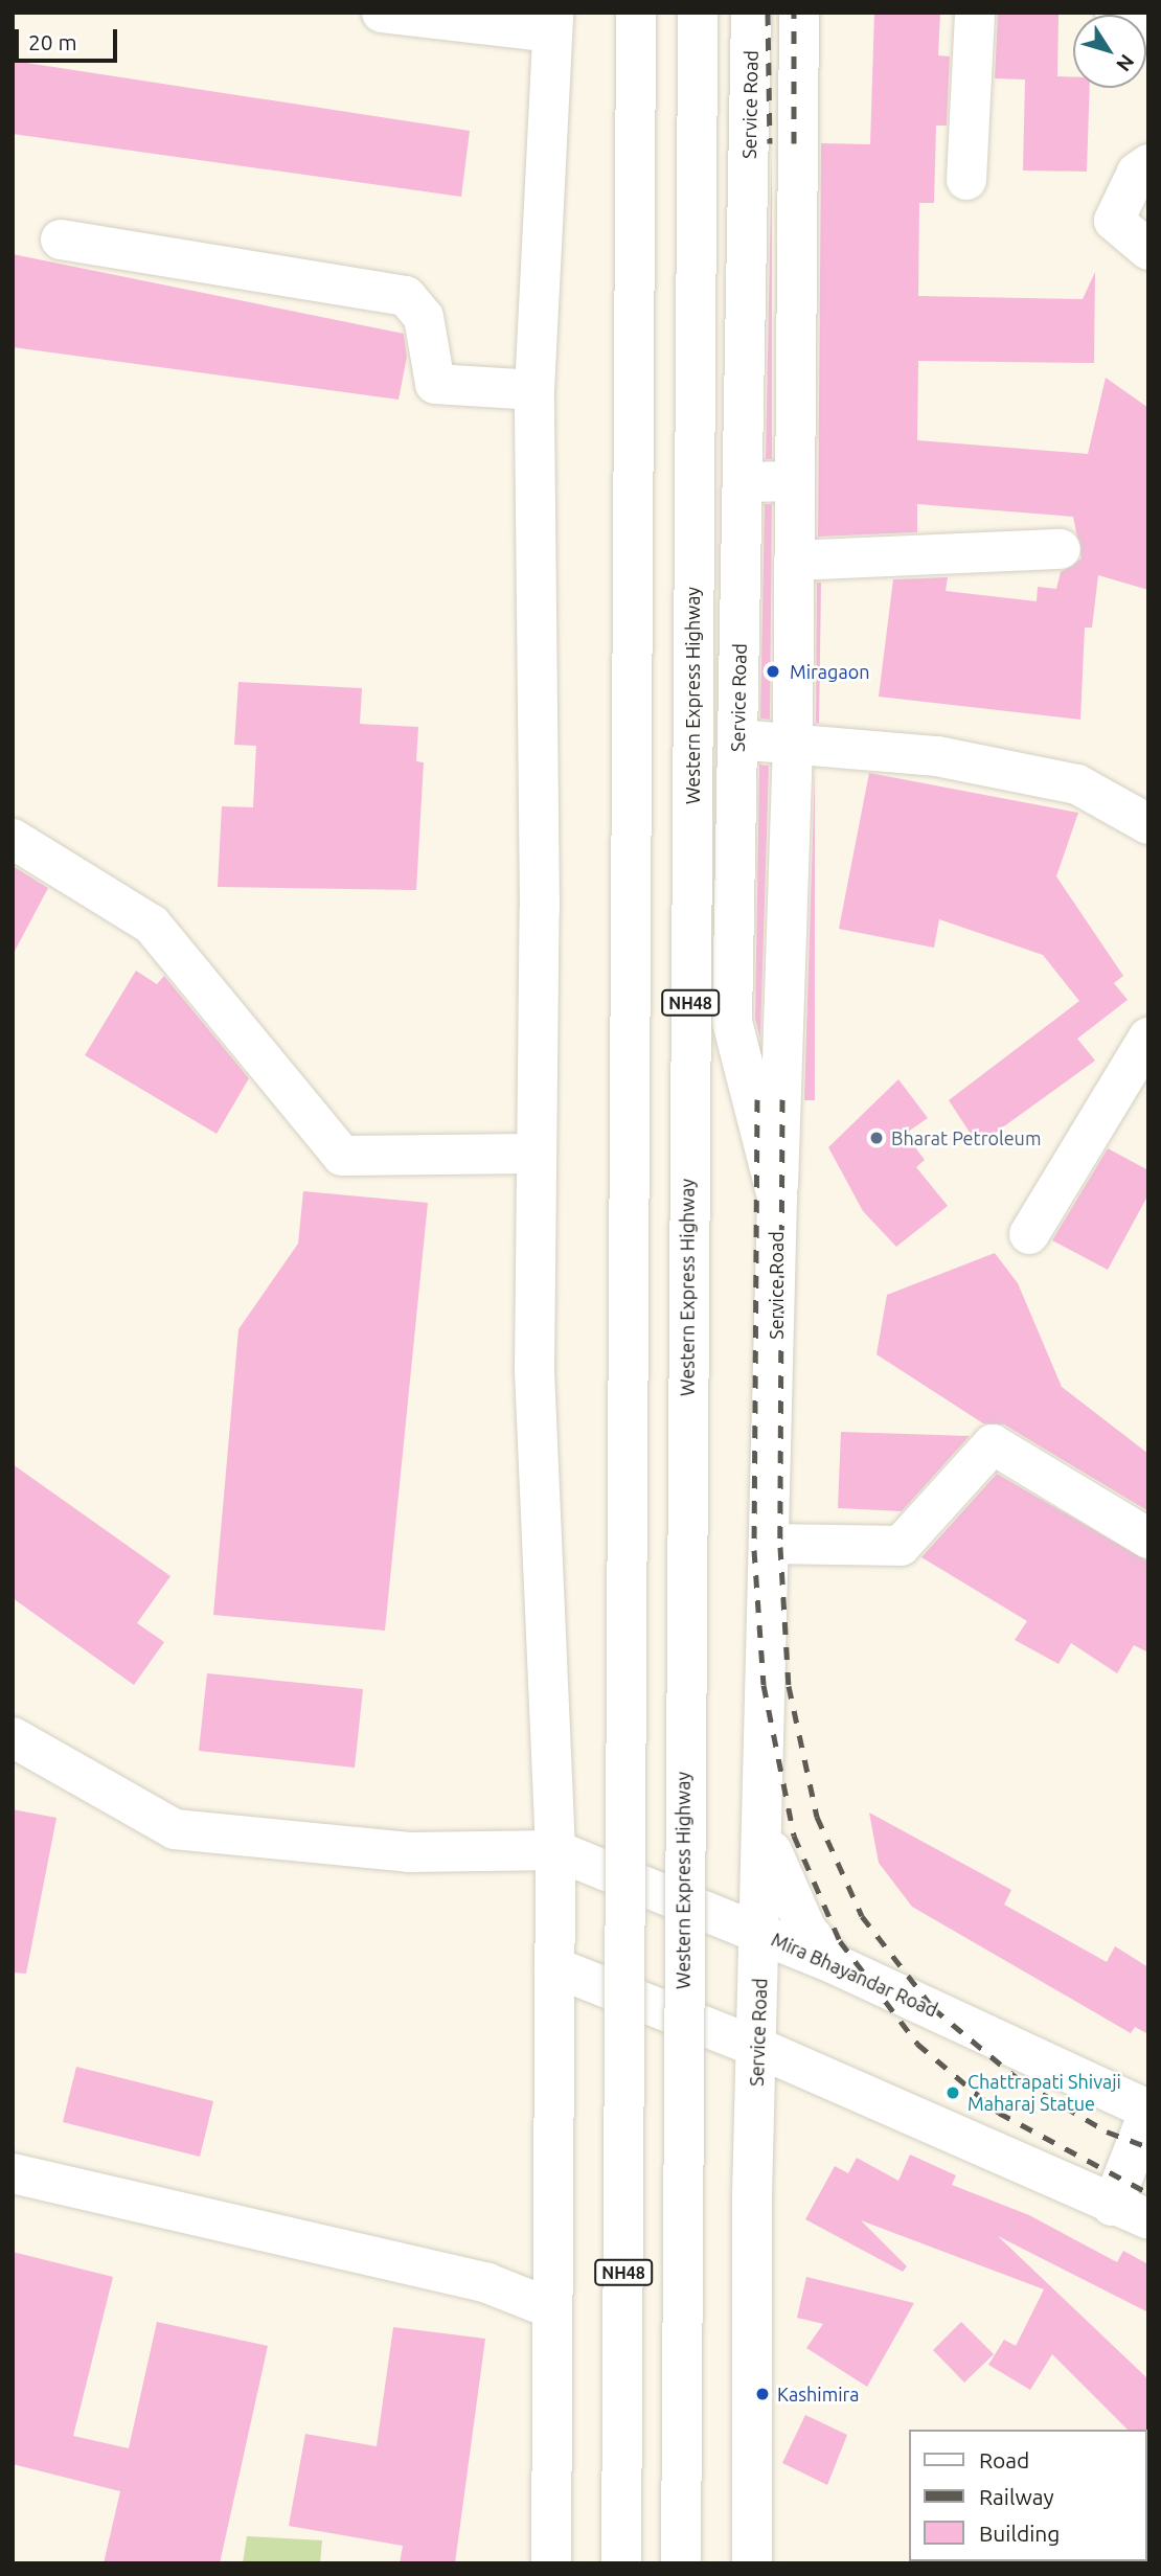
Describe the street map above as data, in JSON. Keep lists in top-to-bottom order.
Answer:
{
  "streets": {
    "main road": [
      "Service Road",
      "Western Express Highway",
      "NH48",
      "Mira Bhayandar Road"
    ]
  },
  "crossings": [
    ["Service Road", "Mira Bhayandar Road"]
  ],
  "places": [
    "Miragaon",
    "Bharat Petroleum",
    "Chattrapati Shivaji Maharaj Statue",
    "Kashimira"
  ],
  "legend": ["Road", "Railway", "Building"],
  "scale_bar": "20 m",
  "north": "bottom right"
}
